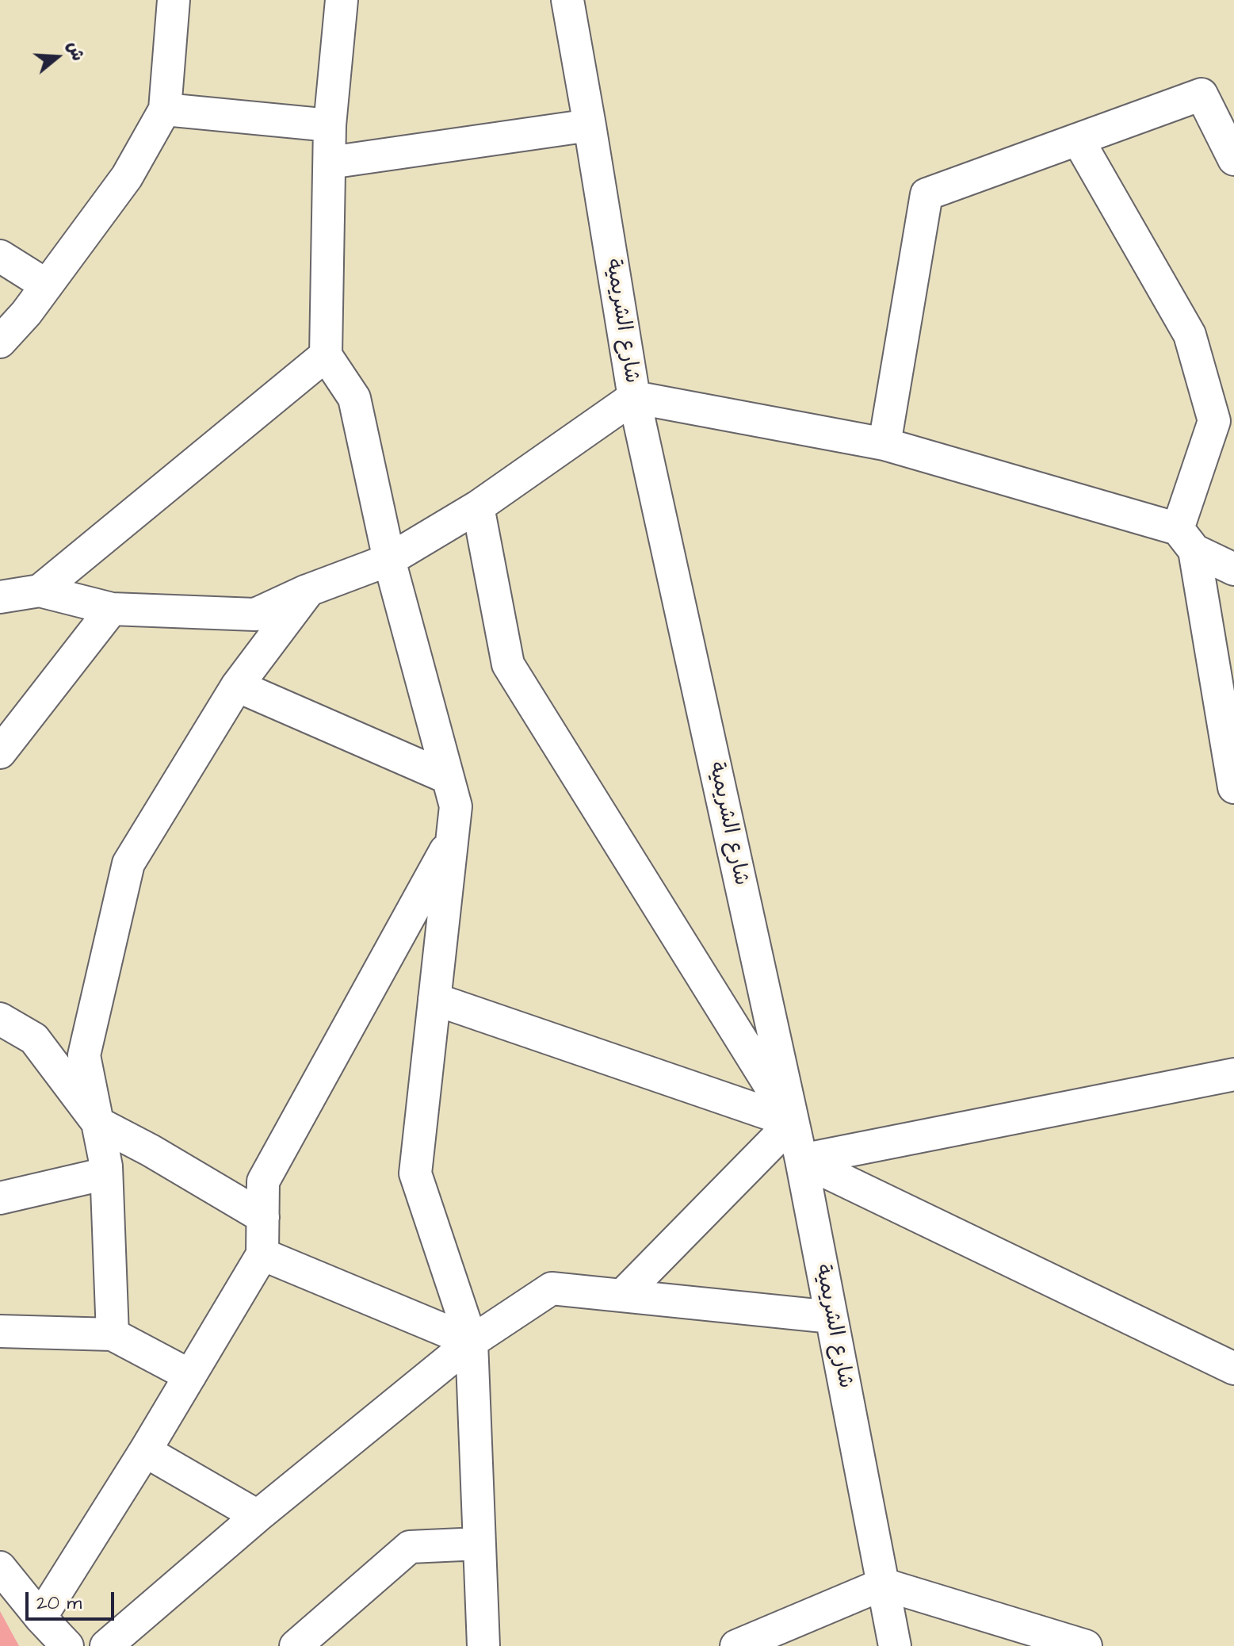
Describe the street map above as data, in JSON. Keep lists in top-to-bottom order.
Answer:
{
  "streets": {
    "street": ["شارع الشريمية"]
  },
  "scale_bar": "20 m",
  "north": "right"
}
